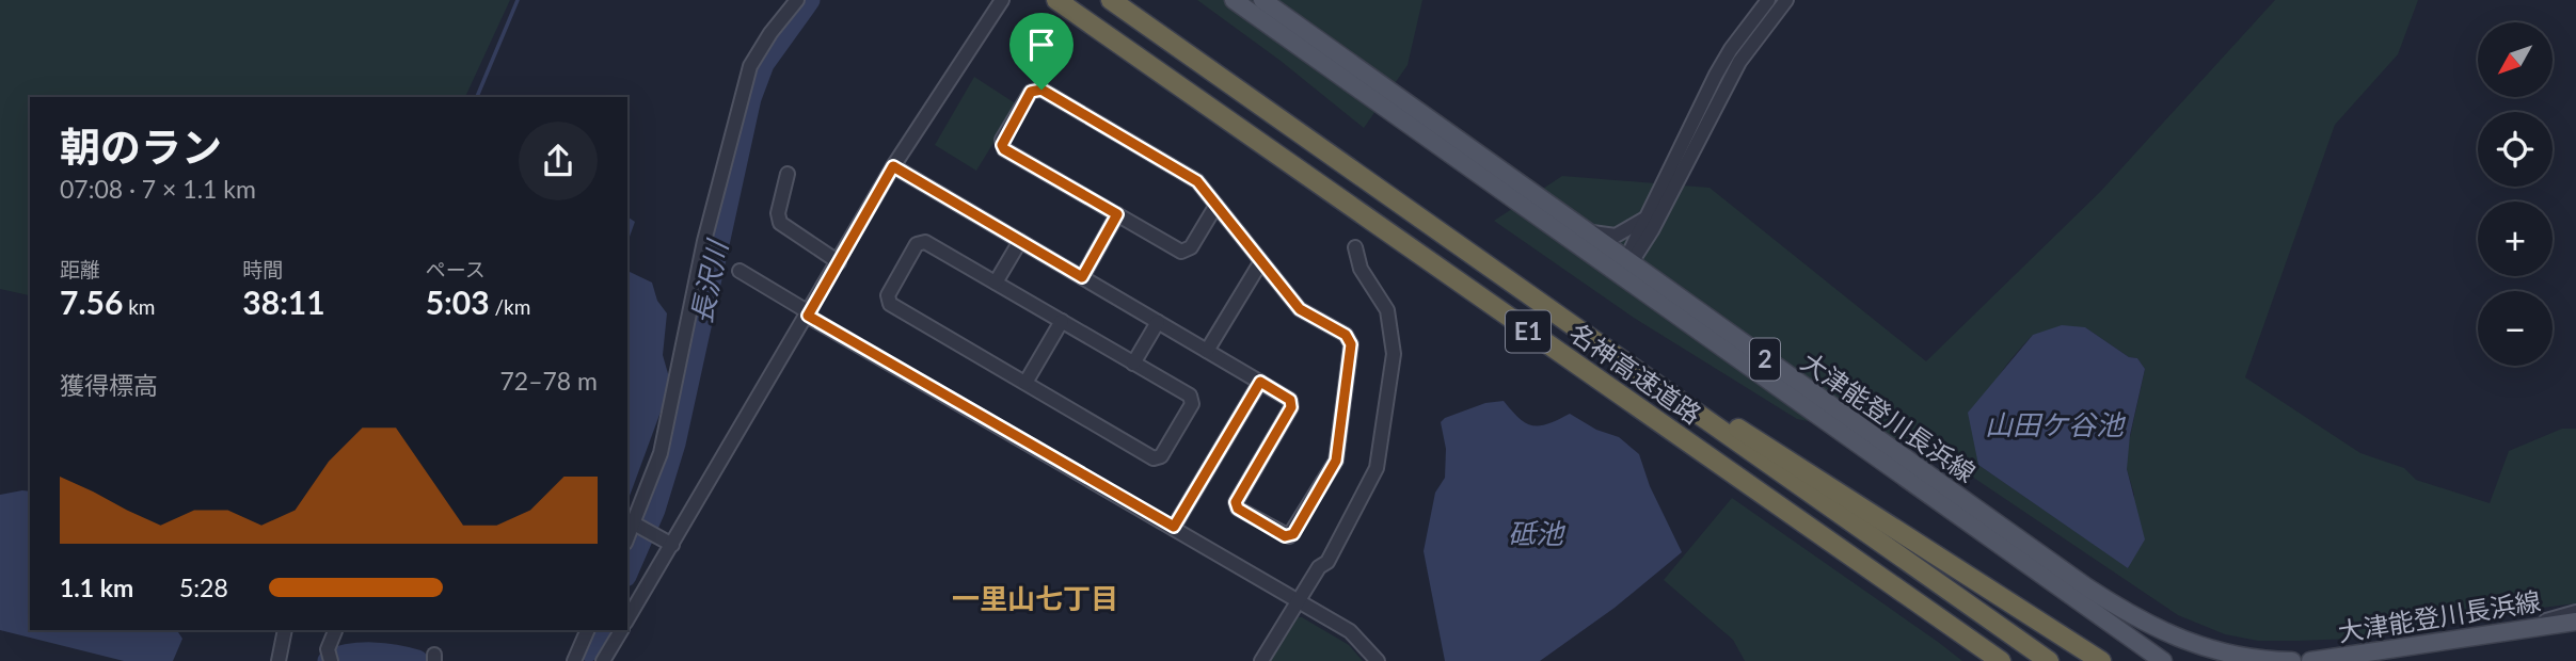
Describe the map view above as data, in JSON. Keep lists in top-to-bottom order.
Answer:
{
  "streets": {
    "highway": ["E1", "名神高速道路"],
    "main road": ["2", "大津能登川長浜線"]
  },
  "districts": ["一里山七丁目"],
  "water": ["長沢川", "山田ケ谷池", "砥池"],
  "north": "bottom left",
  "page": {
    "map_buttons": ["+", "−"],
    "heading": ["朝のラン", "07:08 · 7 × 1.1 km"],
    "stats": [
      ["距離", "7.56 km"],
      ["時間", "38:11"],
      ["ペース", "5:03 /km"]
    ],
    "chart": ["獲得標高", "72–78 m"],
    "list": [
      {
        "name": "1.1 km",
        "note": "5:28"
      }
    ]
  }
}
